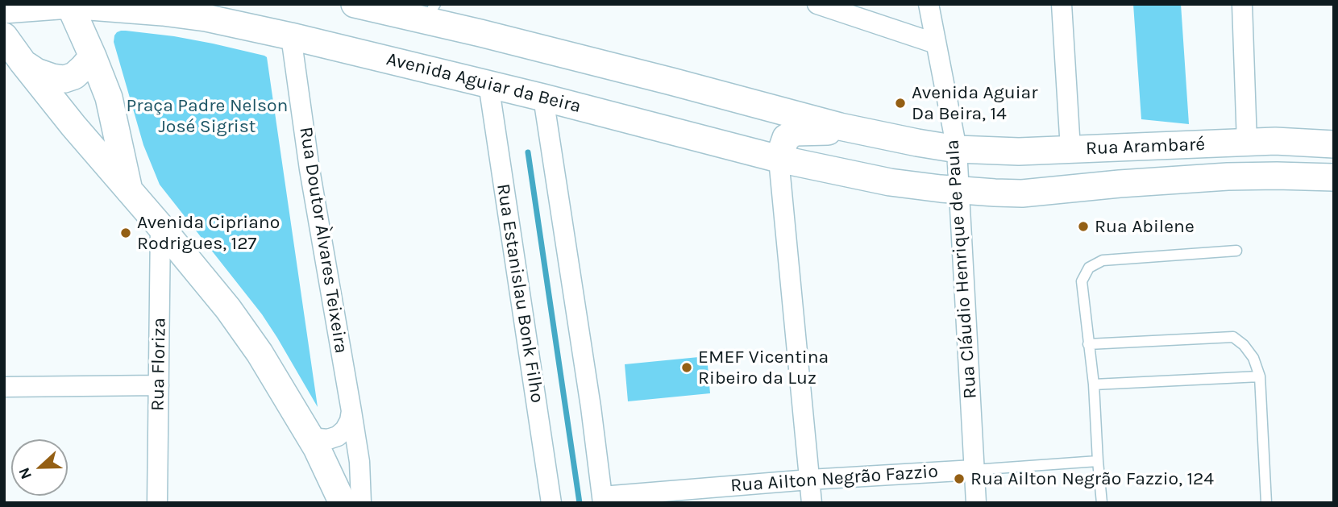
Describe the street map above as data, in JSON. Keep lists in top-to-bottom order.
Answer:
{
  "streets": {
    "main road": ["Avenida Aguiar da Beira", "Rua Arambaré"],
    "street": [
      "Rua Doutor Àlvares Teixeira",
      "Rua Cláudio Henrique de Paula",
      "Rua Estanislau Bonk Filho",
      "Rua Floriza",
      "Rua Ailton Negrão Fazzio"
    ]
  },
  "crossings": [
    ["Avenida Aguiar da Beira", "Rua Arambaré"],
    ["Avenida Aguiar da Beira", "Rua Doutor Àlvares Teixeira"],
    ["Avenida Aguiar da Beira", "Rua Cláudio Henrique de Paula"],
    ["Avenida Aguiar da Beira", "Rua Estanislau Bonk Filho"],
    ["Rua Arambaré", "Rua Cláudio Henrique de Paula"],
    ["Rua Cláudio Henrique de Paula", "Rua Ailton Negrão Fazzio"]
  ],
  "parks": ["Praça Padre Nelson José Sigrist"],
  "places": [
    "Avenida Aguiar Da Beira, 14",
    "Rua Abilene",
    "Avenida Cipriano Rodrigues, 127",
    "EMEF Vicentina Ribeiro da Luz",
    "Rua Ailton Negrão Fazzio, 124"
  ],
  "north": "left"
}
